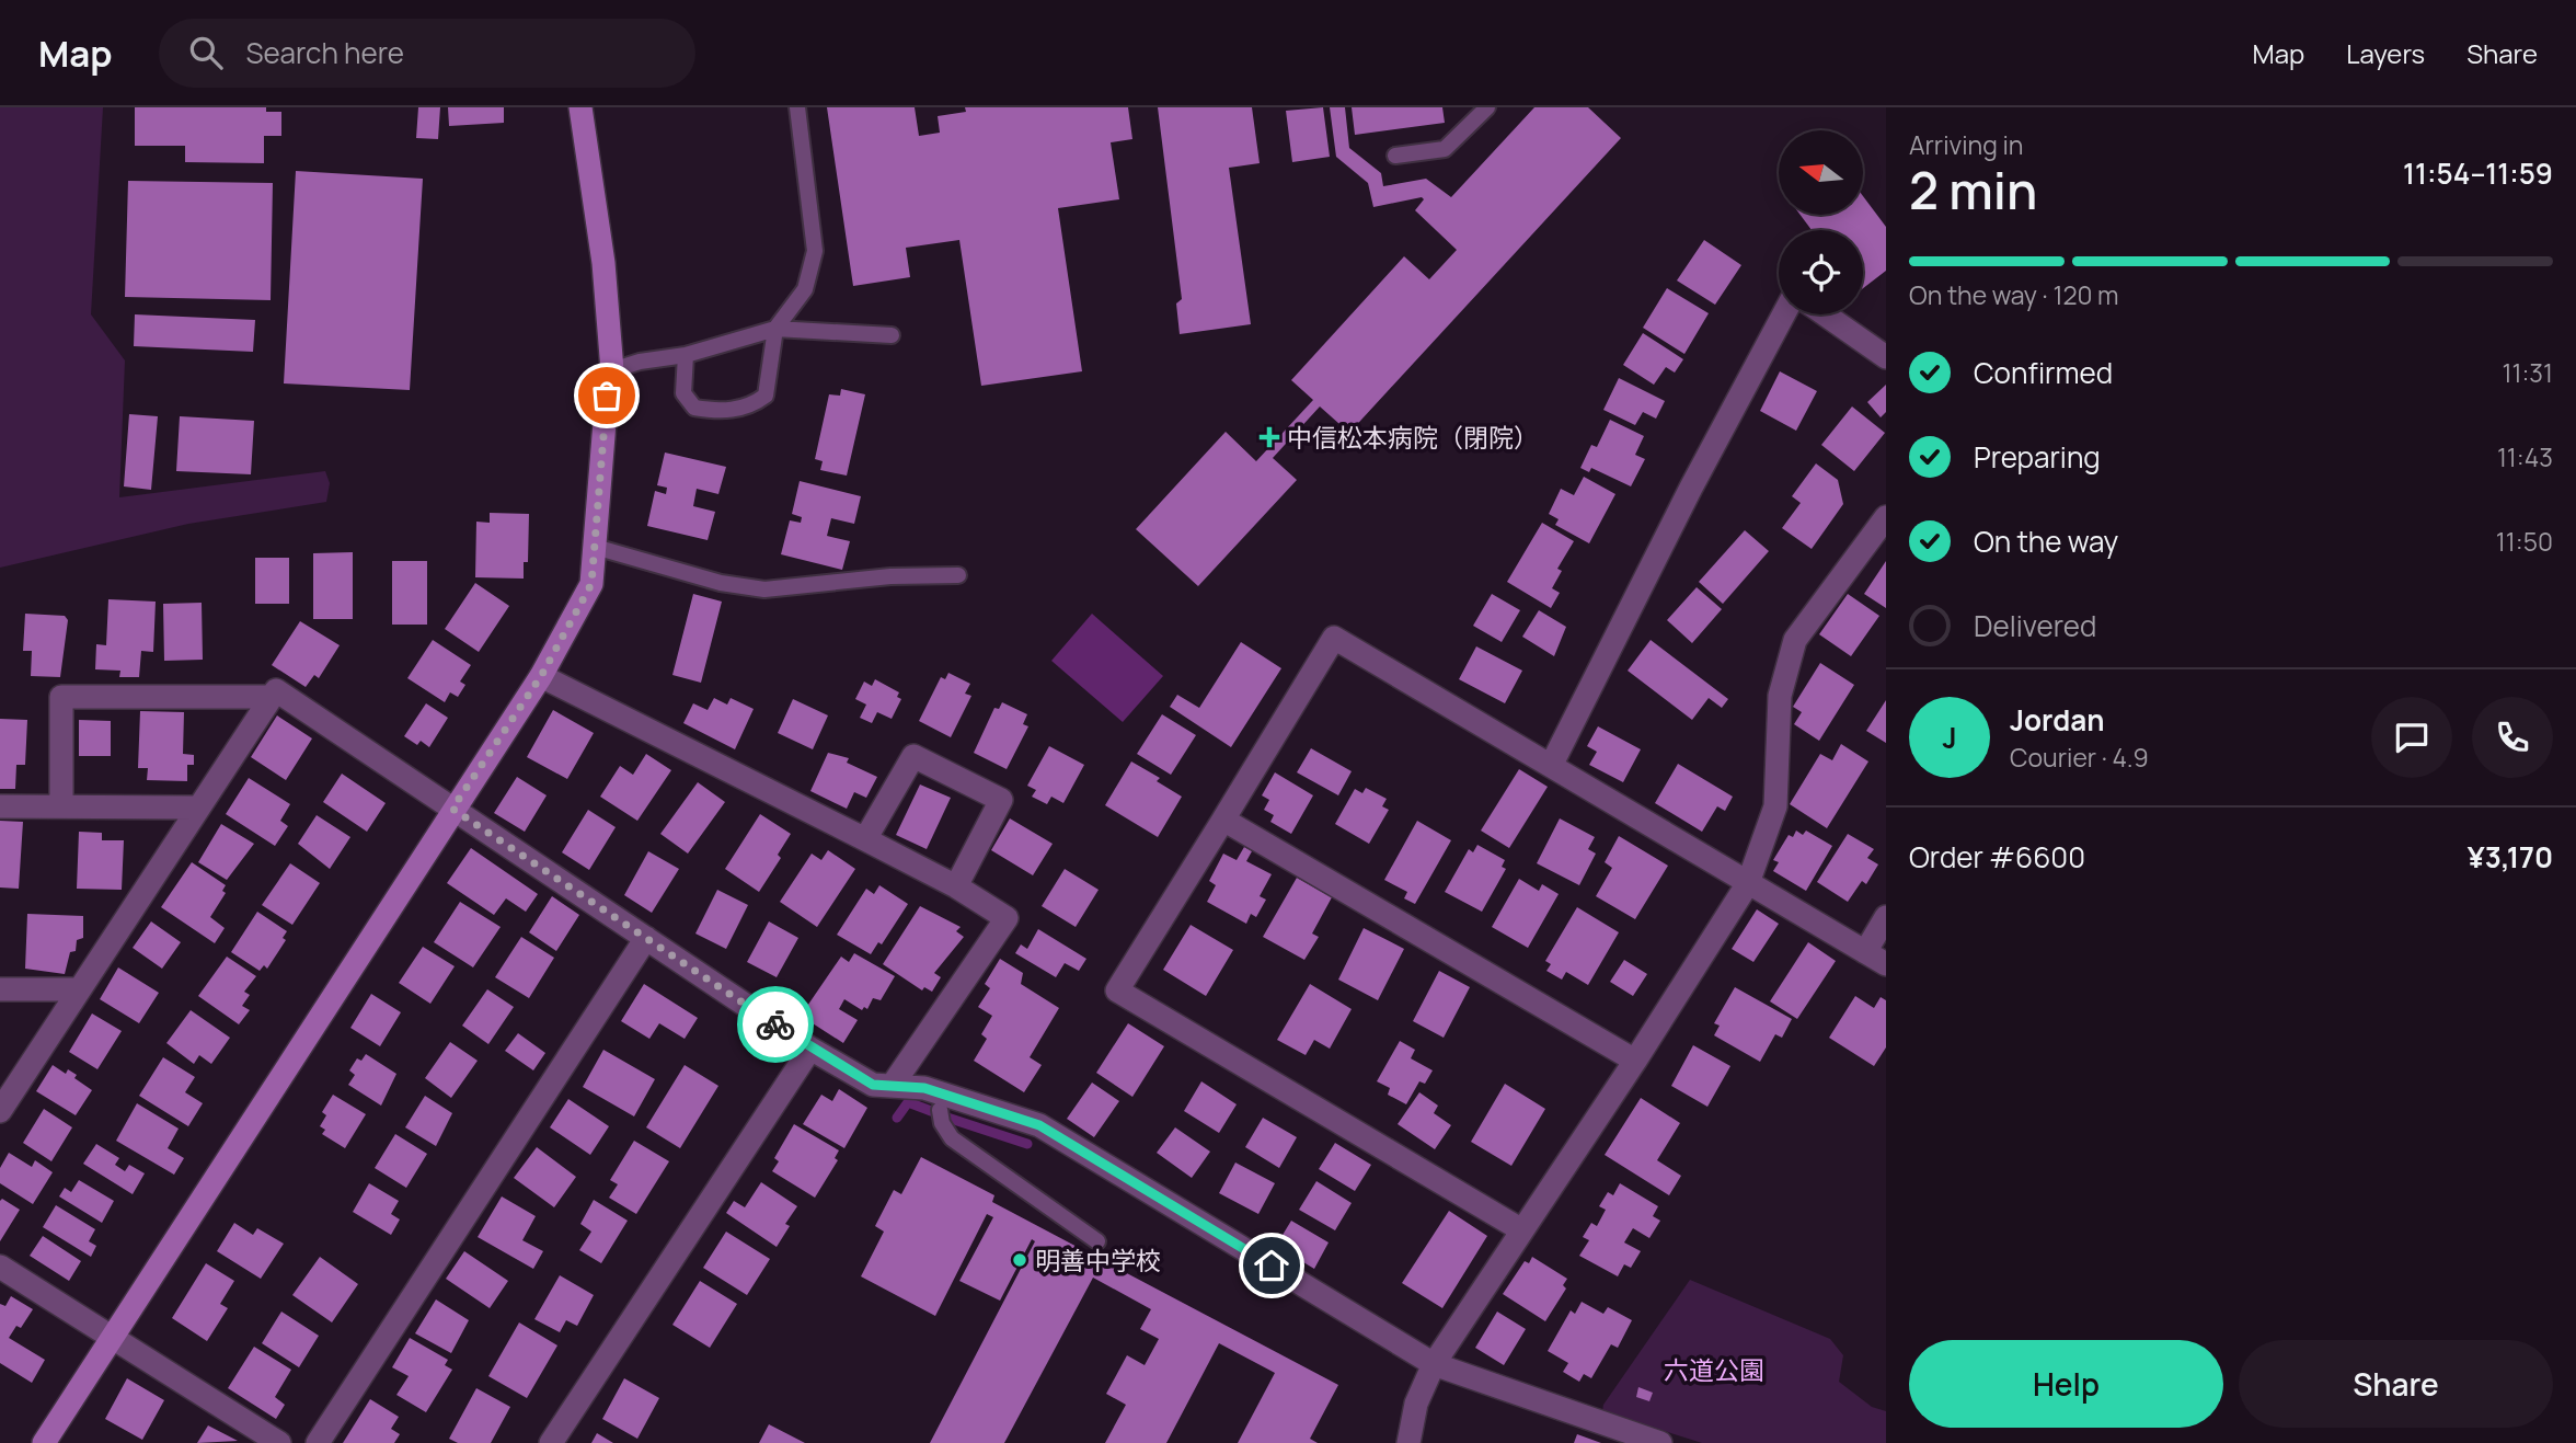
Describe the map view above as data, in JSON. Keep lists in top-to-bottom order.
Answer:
{
  "parks": ["六道公園"],
  "places": {
    "health": ["中信松本病院（閉院）"],
    "other": ["明善中学校"]
  },
  "north": "left",
  "page": {
    "header": "Map",
    "search": "Search here",
    "nav": ["Map", "Layers", "Share"],
    "heading": ["2 min", "Arriving in", "11:54–11:59"],
    "panel": [
      "Jordan",
      "Courier · 4.9",
      "Order #6600",
      "¥3,170"
    ],
    "bar": "On the way · 120 m",
    "list": [
      ["Confirmed", "11:31"],
      ["Preparing", "11:43"],
      ["On the way", "11:50"],
      "Delivered"
    ],
    "round": "J",
    "buttons": ["Help", "Share"]
  }
}
